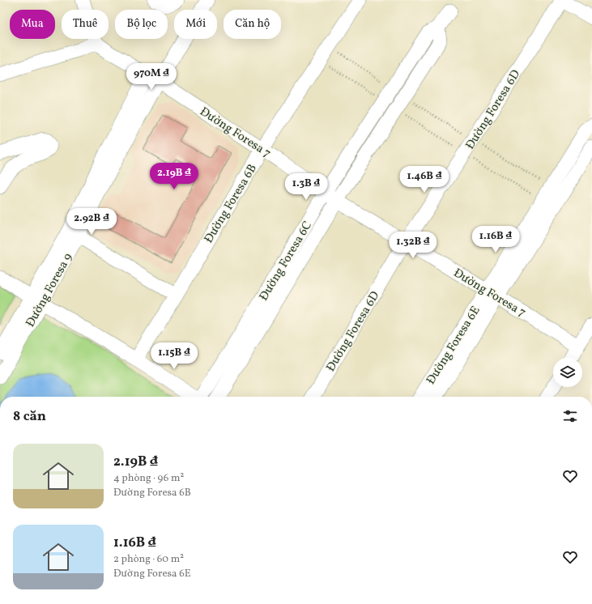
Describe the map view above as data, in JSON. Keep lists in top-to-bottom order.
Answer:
{
  "streets": {
    "street": [
      "Đường Foresa 6D",
      "Đường Foresa 7",
      "Đường Foresa 6B",
      "Đường Foresa 6C",
      "Đường Foresa 9",
      "Đường Foresa 6E"
    ]
  },
  "crossings": [
    ["Đường Foresa 6D", "Đường Foresa 7"],
    ["Đường Foresa 7", "Đường Foresa 6B"],
    ["Đường Foresa 7", "Đường Foresa 6C"],
    ["Đường Foresa 7", "Đường Foresa 9"],
    ["Đường Foresa 7", "Đường Foresa 6E"]
  ],
  "page": {
    "chip": [
      "Mua",
      "Thuê",
      "Bộ lọc",
      "Mới",
      "Căn hộ"
    ],
    "price": [
      "970M ₫",
      "2.19B ₫",
      "1.46B ₫",
      "1.3B ₫",
      "2.92B ₫",
      "1.16B ₫",
      "1.32B ₫",
      "1.15B ₫"
    ],
    "heading": "8 căn",
    "list": [
      {
        "name": "2.19B ₫",
        "note": "4 phòng · 96 m² · Đường Foresa 6B"
      },
      {
        "name": "1.16B ₫",
        "note": "2 phòng · 60 m² · Đường Foresa 6E"
      }
    ]
  }
}
